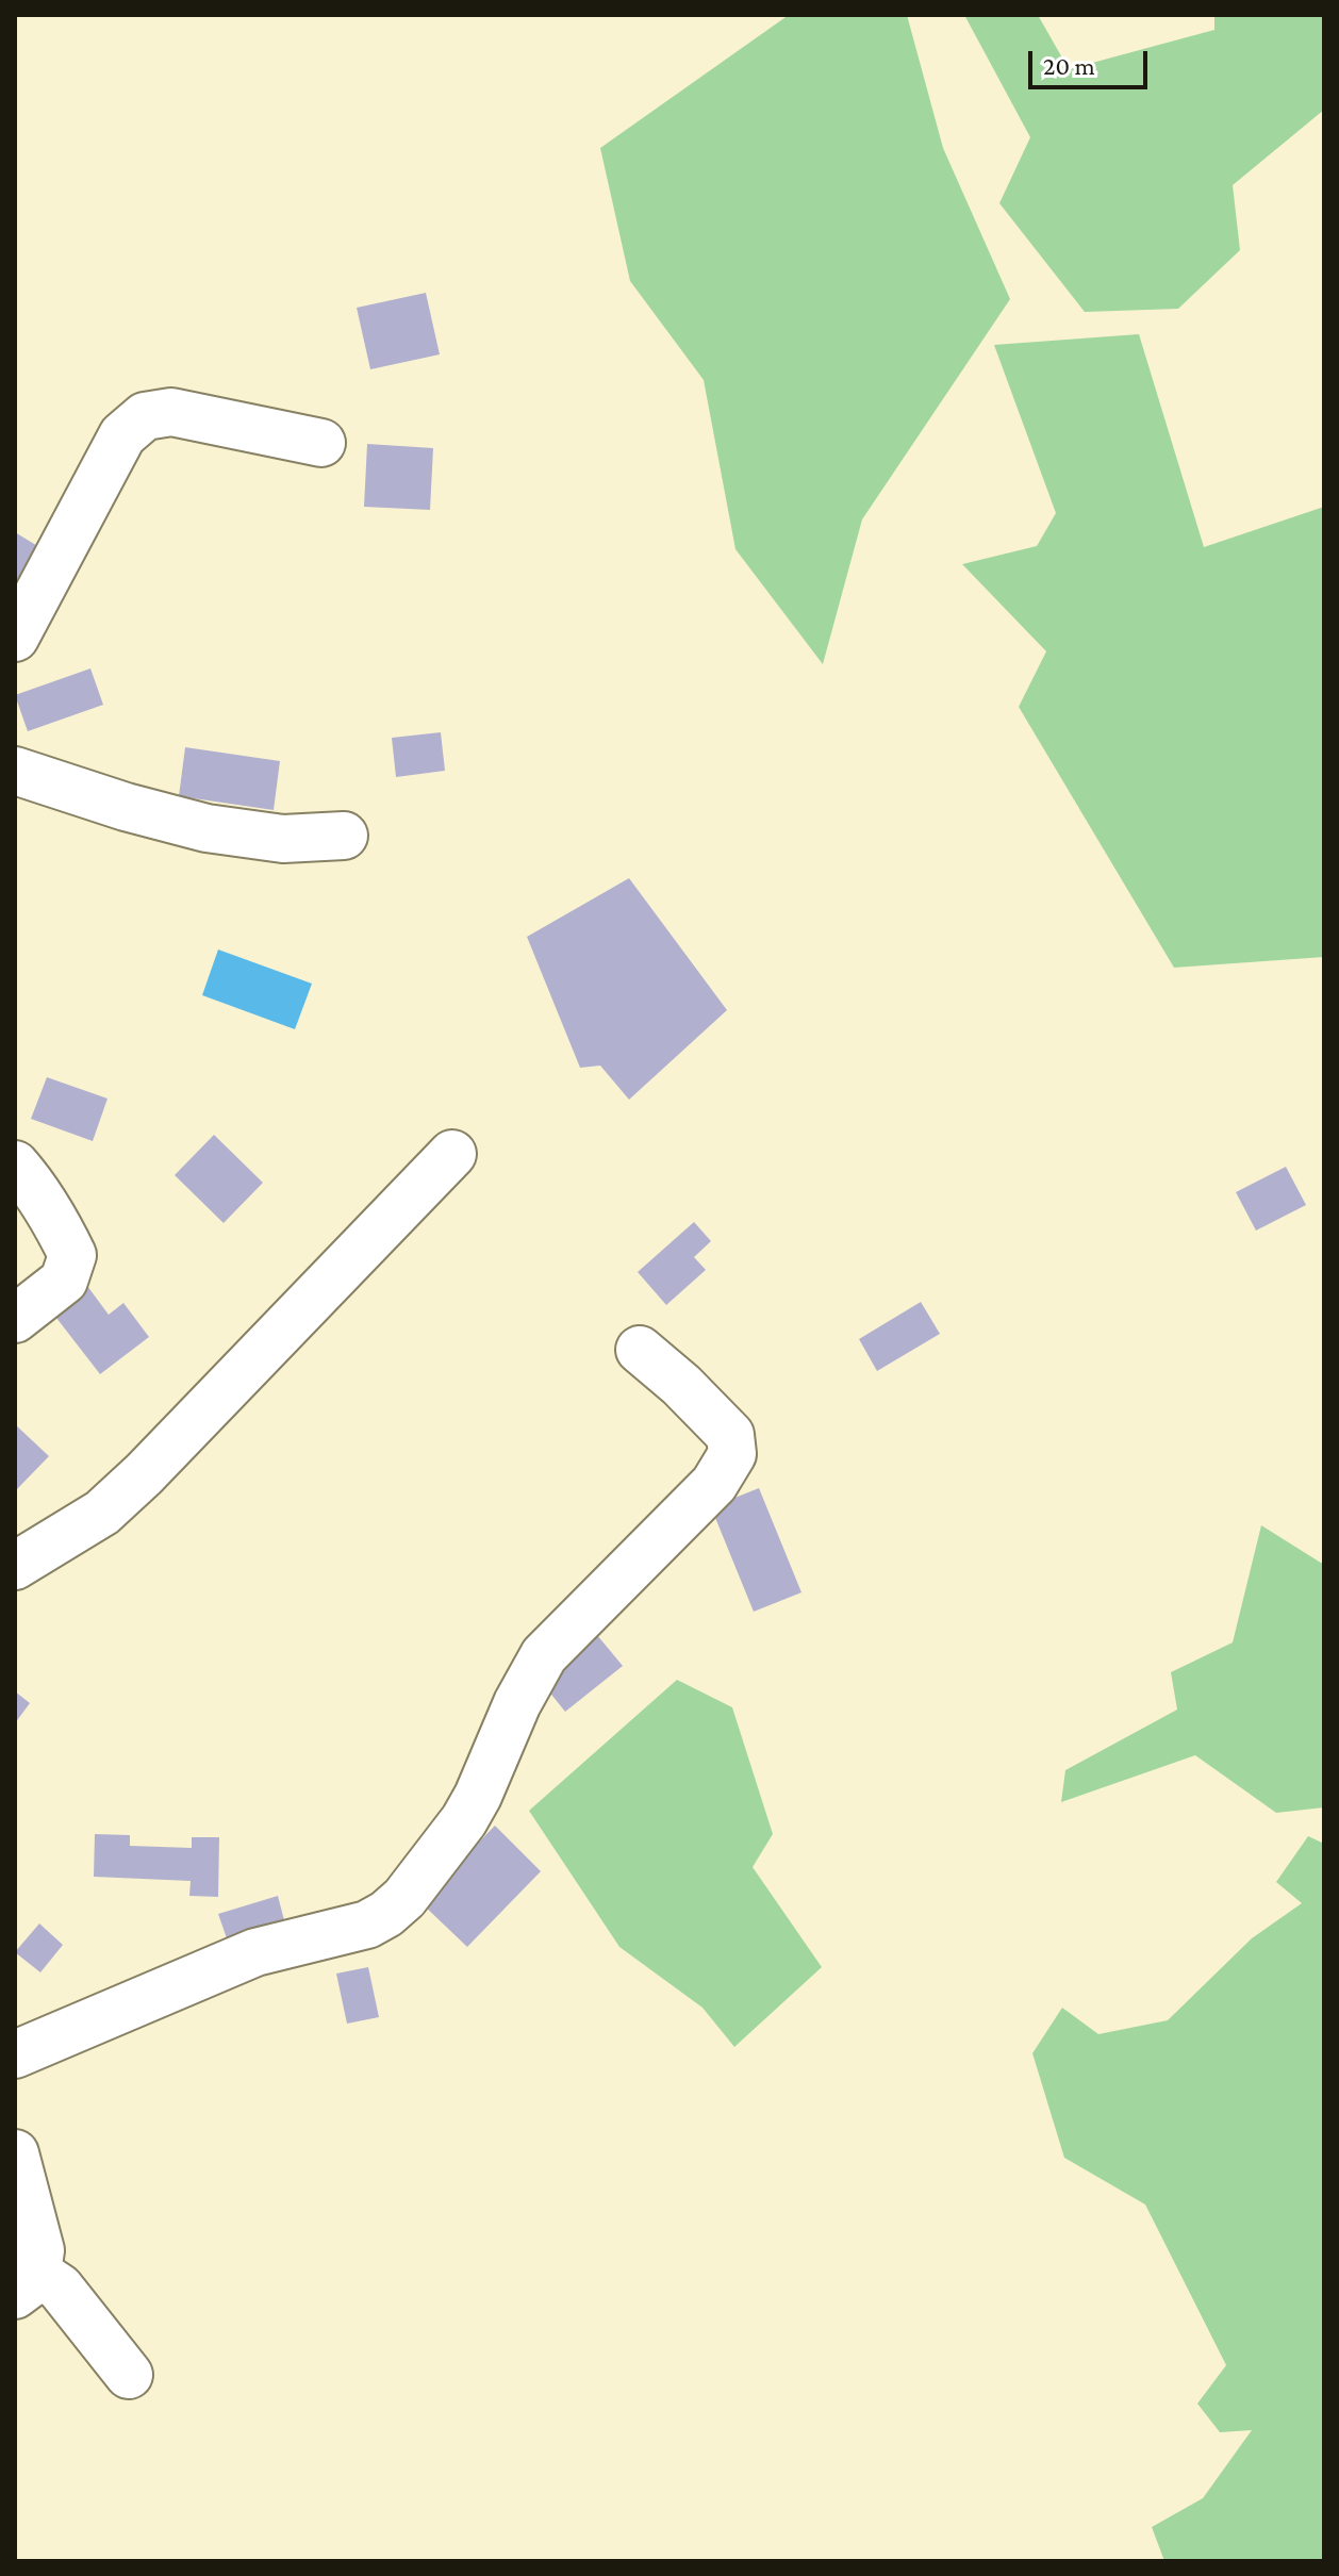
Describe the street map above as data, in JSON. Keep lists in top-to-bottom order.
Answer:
{
  "scale_bar": "20 m"
}
